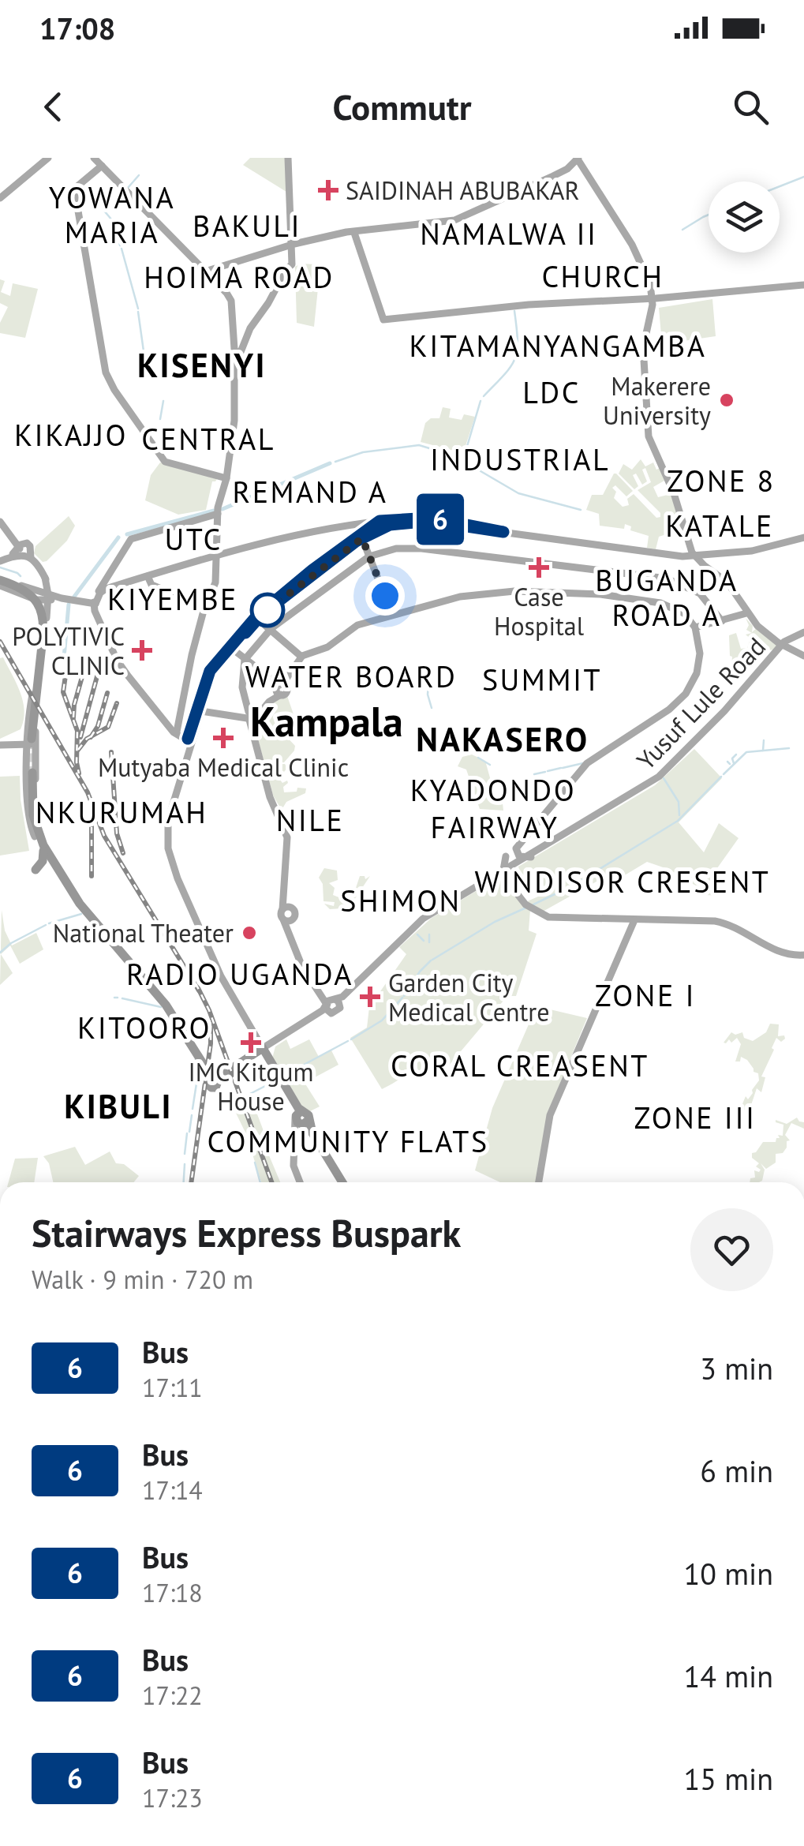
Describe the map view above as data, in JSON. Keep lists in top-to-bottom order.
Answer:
{
  "streets": {
    "main road": ["Yusuf Lule Road"]
  },
  "districts": [
    "YOWANA MARIA",
    "BAKULI",
    "NAMALWA II",
    "CHURCH",
    "HOIMA ROAD",
    "KITAMANYANGAMBA",
    "KISENYI",
    "LDC",
    "KIKAJJO",
    "CENTRAL",
    "INDUSTRIAL",
    "ZONE 8",
    "REMAND A",
    "KATALE",
    "UTC",
    "BUGANDA ROAD A",
    "KIYEMBE",
    "WATER BOARD",
    "SUMMIT",
    "Kampala",
    "NAKASERO",
    "KYADONDO",
    "NKURUMAH",
    "NILE",
    "FAIRWAY",
    "WINDISOR CRESENT",
    "SHIMON",
    "RADIO UGANDA",
    "ZONE I",
    "KITOORO",
    "CORAL CREASENT",
    "KIBULI",
    "ZONE III",
    "COMMUNITY FLATS"
  ],
  "places": {
    "health": [
      "SAIDINAH ABUBAKAR",
      "Case Hospital",
      "POLYTIVIC CLINIC",
      "Mutyaba Medical Clinic",
      "Garden City Medical Centre",
      "IMC Kitgum House"
    ],
    "other": ["Makerere University", "National Theater"]
  },
  "lines": ["bus line 6"],
  "page": {
    "status": "17:08",
    "header": "Commutr",
    "on_map": "6",
    "heading": ["Stairways Express Buspark", "Walk · 9 min · 720 m"],
    "list": [
      {
        "mark": "6",
        "name": "Bus",
        "note": "17:11",
        "value": "3 min"
      },
      {
        "mark": "6",
        "name": "Bus",
        "note": "17:14",
        "value": "6 min"
      },
      {
        "mark": "6",
        "name": "Bus",
        "note": "17:18",
        "value": "10 min"
      },
      {
        "mark": "6",
        "name": "Bus",
        "note": "17:22",
        "value": "14 min"
      },
      {
        "mark": "6",
        "name": "Bus",
        "note": "17:23",
        "value": "15 min"
      }
    ]
  }
}
